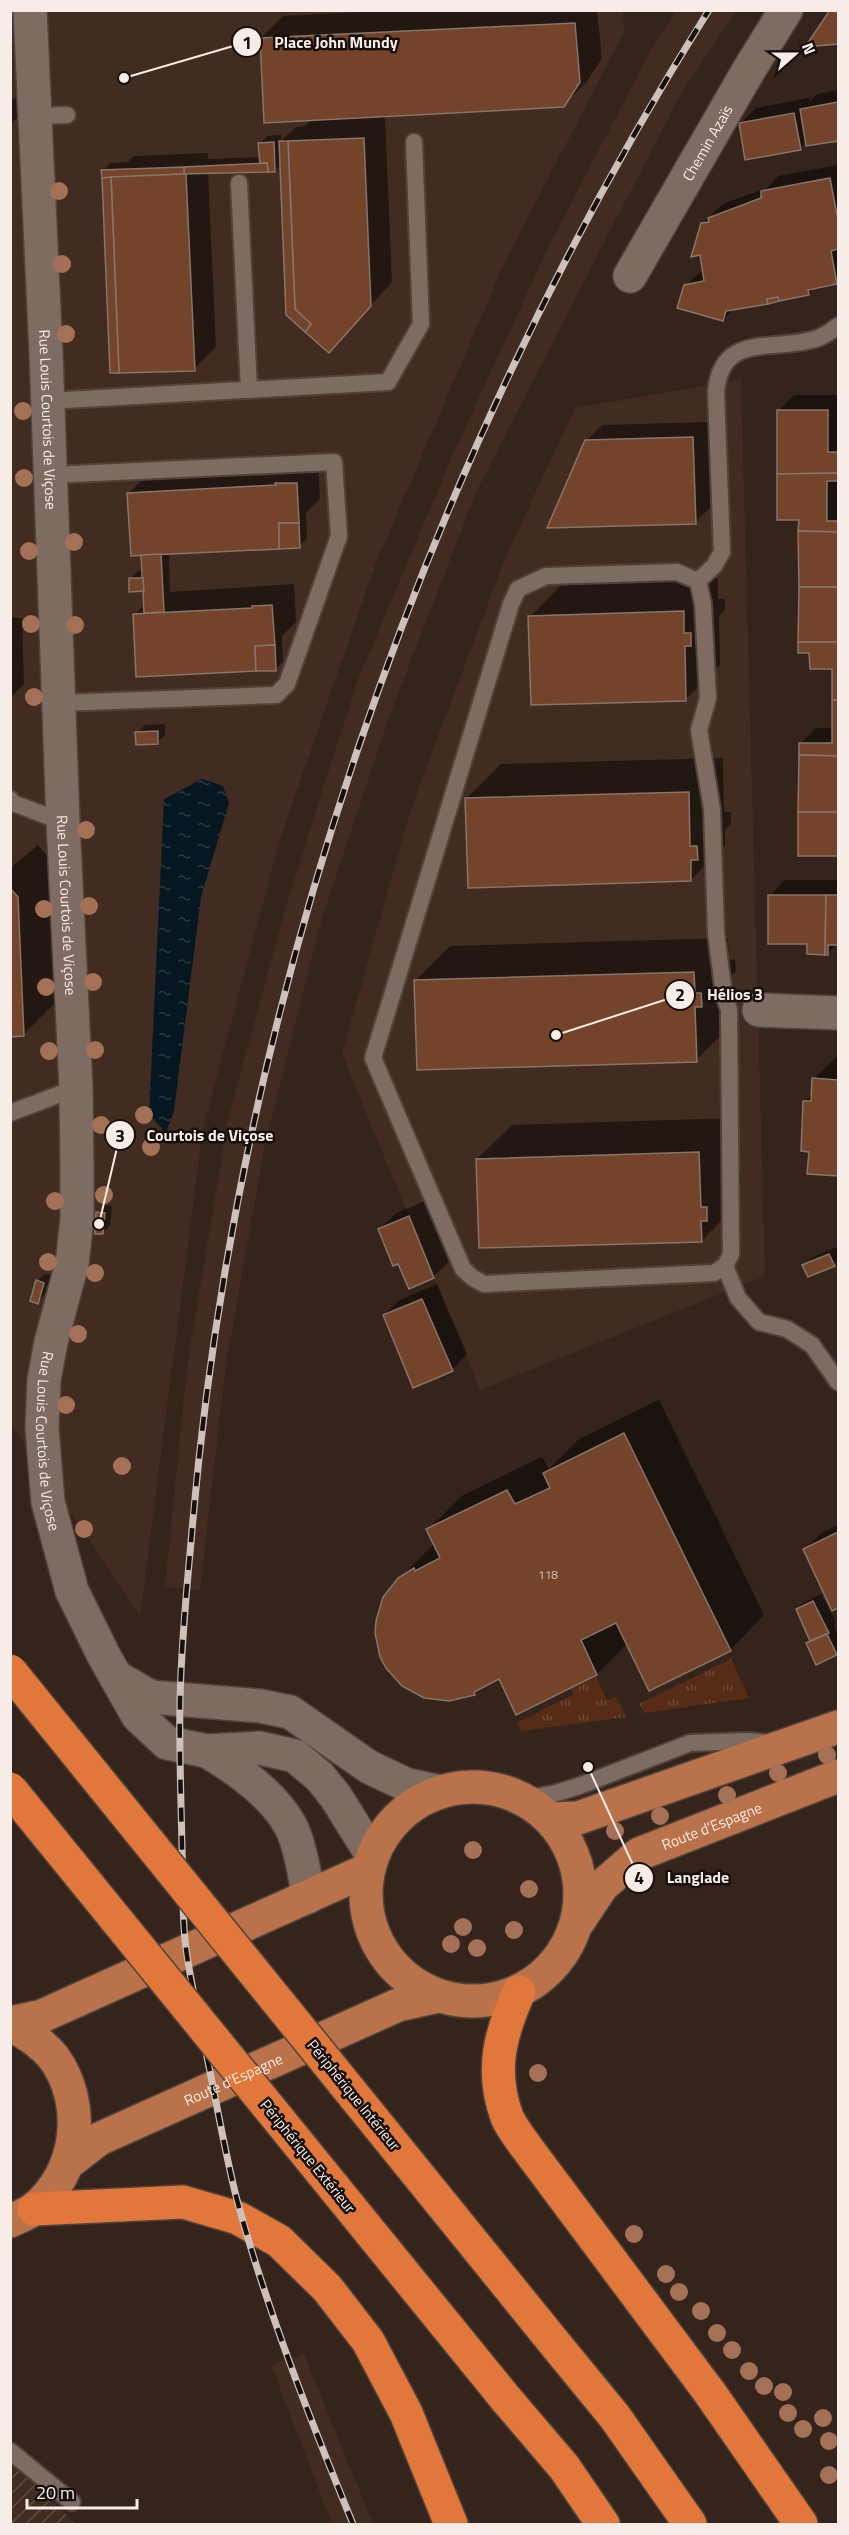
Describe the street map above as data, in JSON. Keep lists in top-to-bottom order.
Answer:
{
  "streets": {
    "highway": ["Périphérique Intérieur", "Périphérique Extérieur"],
    "main road": ["Route d'Espagne"],
    "street": ["Chemin Azaïs", "Rue Louis Courtois de Viçose"]
  },
  "crossings": [
    ["Rue Louis Courtois de Viçose", "Route d'Espagne"]
  ],
  "places": [
    "Place John Mundy",
    "Hélios 3",
    "Courtois de Viçose",
    "Langlade"
  ],
  "house_numbers": ["118"],
  "scale_bar": "20 m",
  "north": "right"
}
